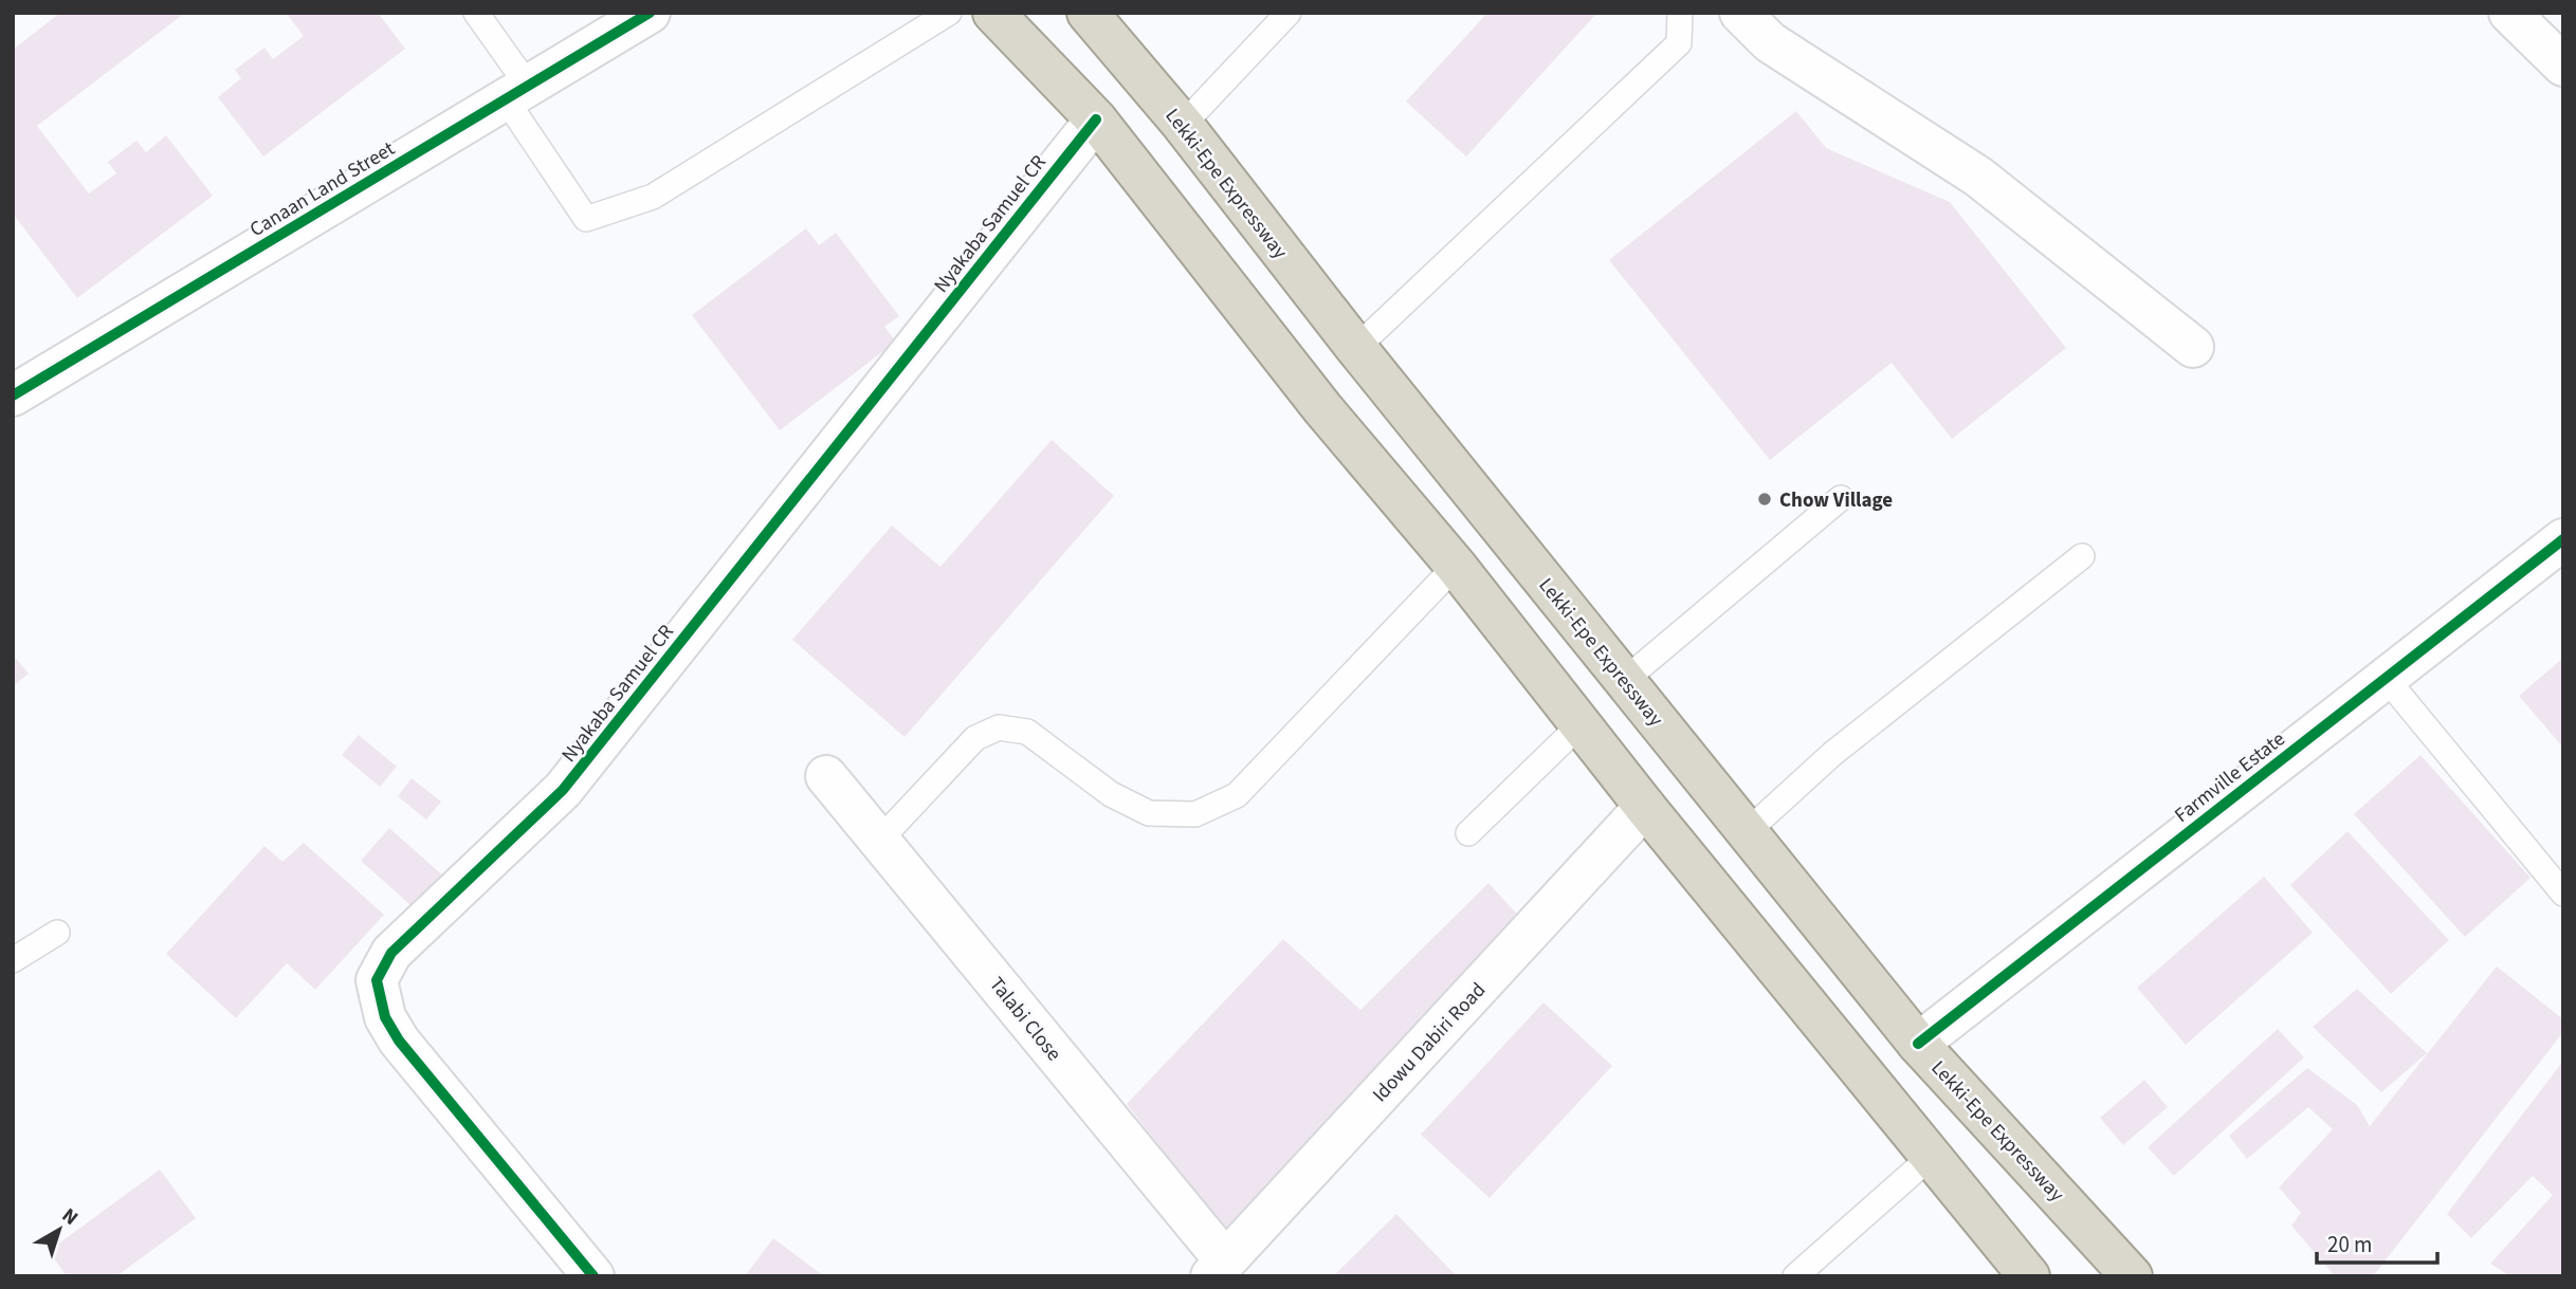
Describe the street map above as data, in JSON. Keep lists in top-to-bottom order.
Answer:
{
  "streets": {
    "highway": ["Lekki-Epe Expressway"],
    "street": [
      "Canaan Land Street",
      "Nyakaba Samuel CR",
      "Farmville Estate",
      "Talabi Close",
      "Idowu Dabiri Road"
    ]
  },
  "crossings": [
    ["Lekki-Epe Expressway", "Farmville Estate"],
    ["Talabi Close", "Idowu Dabiri Road"]
  ],
  "places": ["Chow Village"],
  "scale_bar": "20 m",
  "north": "top right"
}
